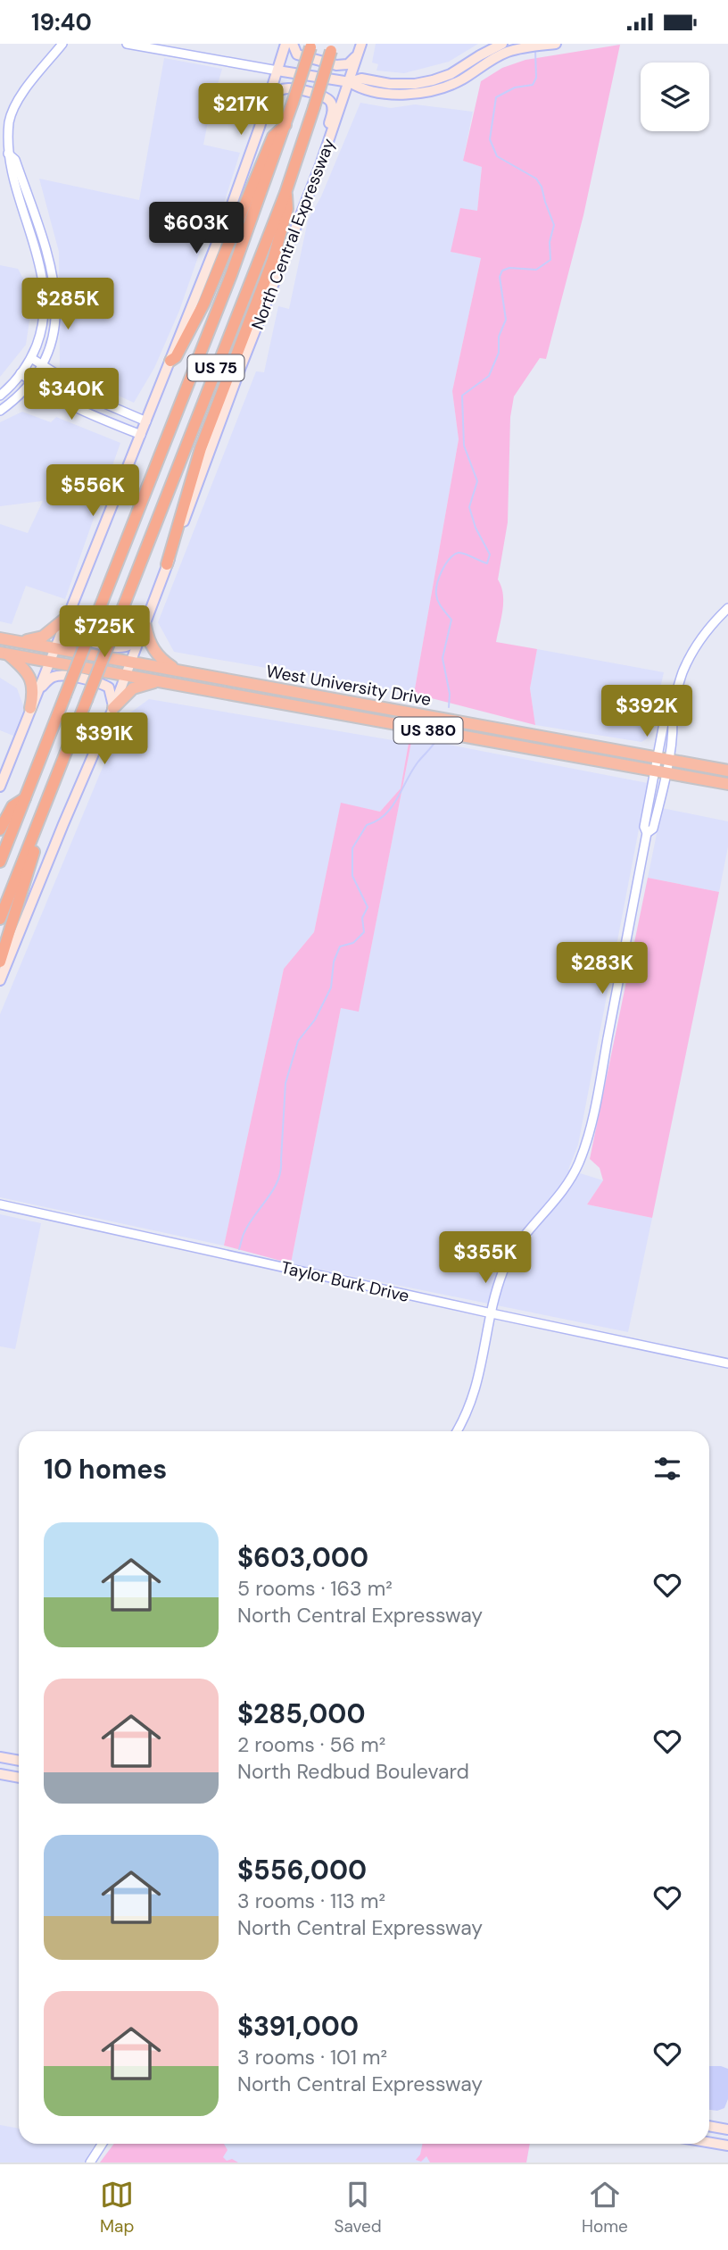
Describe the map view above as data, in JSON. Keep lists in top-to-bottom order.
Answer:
{
  "streets": {
    "highway": ["US 75", "West University Drive", "US 380"],
    "main road": ["North Central Expressway"],
    "street": ["Taylor Burk Drive"]
  },
  "crossings": [
    ["North Central Expressway", "West University Drive"]
  ],
  "page": {
    "status": "19:40",
    "price": [
      "$217K",
      "$603K",
      "$285K",
      "$340K",
      "$556K",
      "$725K",
      "$392K",
      "$391K",
      "$283K",
      "$355K"
    ],
    "heading": "10 homes",
    "list": [
      {
        "name": "$603,000",
        "note": "5 rooms · 163 m² · North Central Expressway"
      },
      {
        "name": "$285,000",
        "note": "2 rooms · 56 m² · North Redbud Boulevard"
      },
      {
        "name": "$556,000",
        "note": "3 rooms · 113 m² · North Central Expressway"
      },
      {
        "name": "$391,000",
        "note": "3 rooms · 101 m² · North Central Expressway"
      }
    ],
    "tabs": ["Map", "Saved", "Home"]
  }
}
